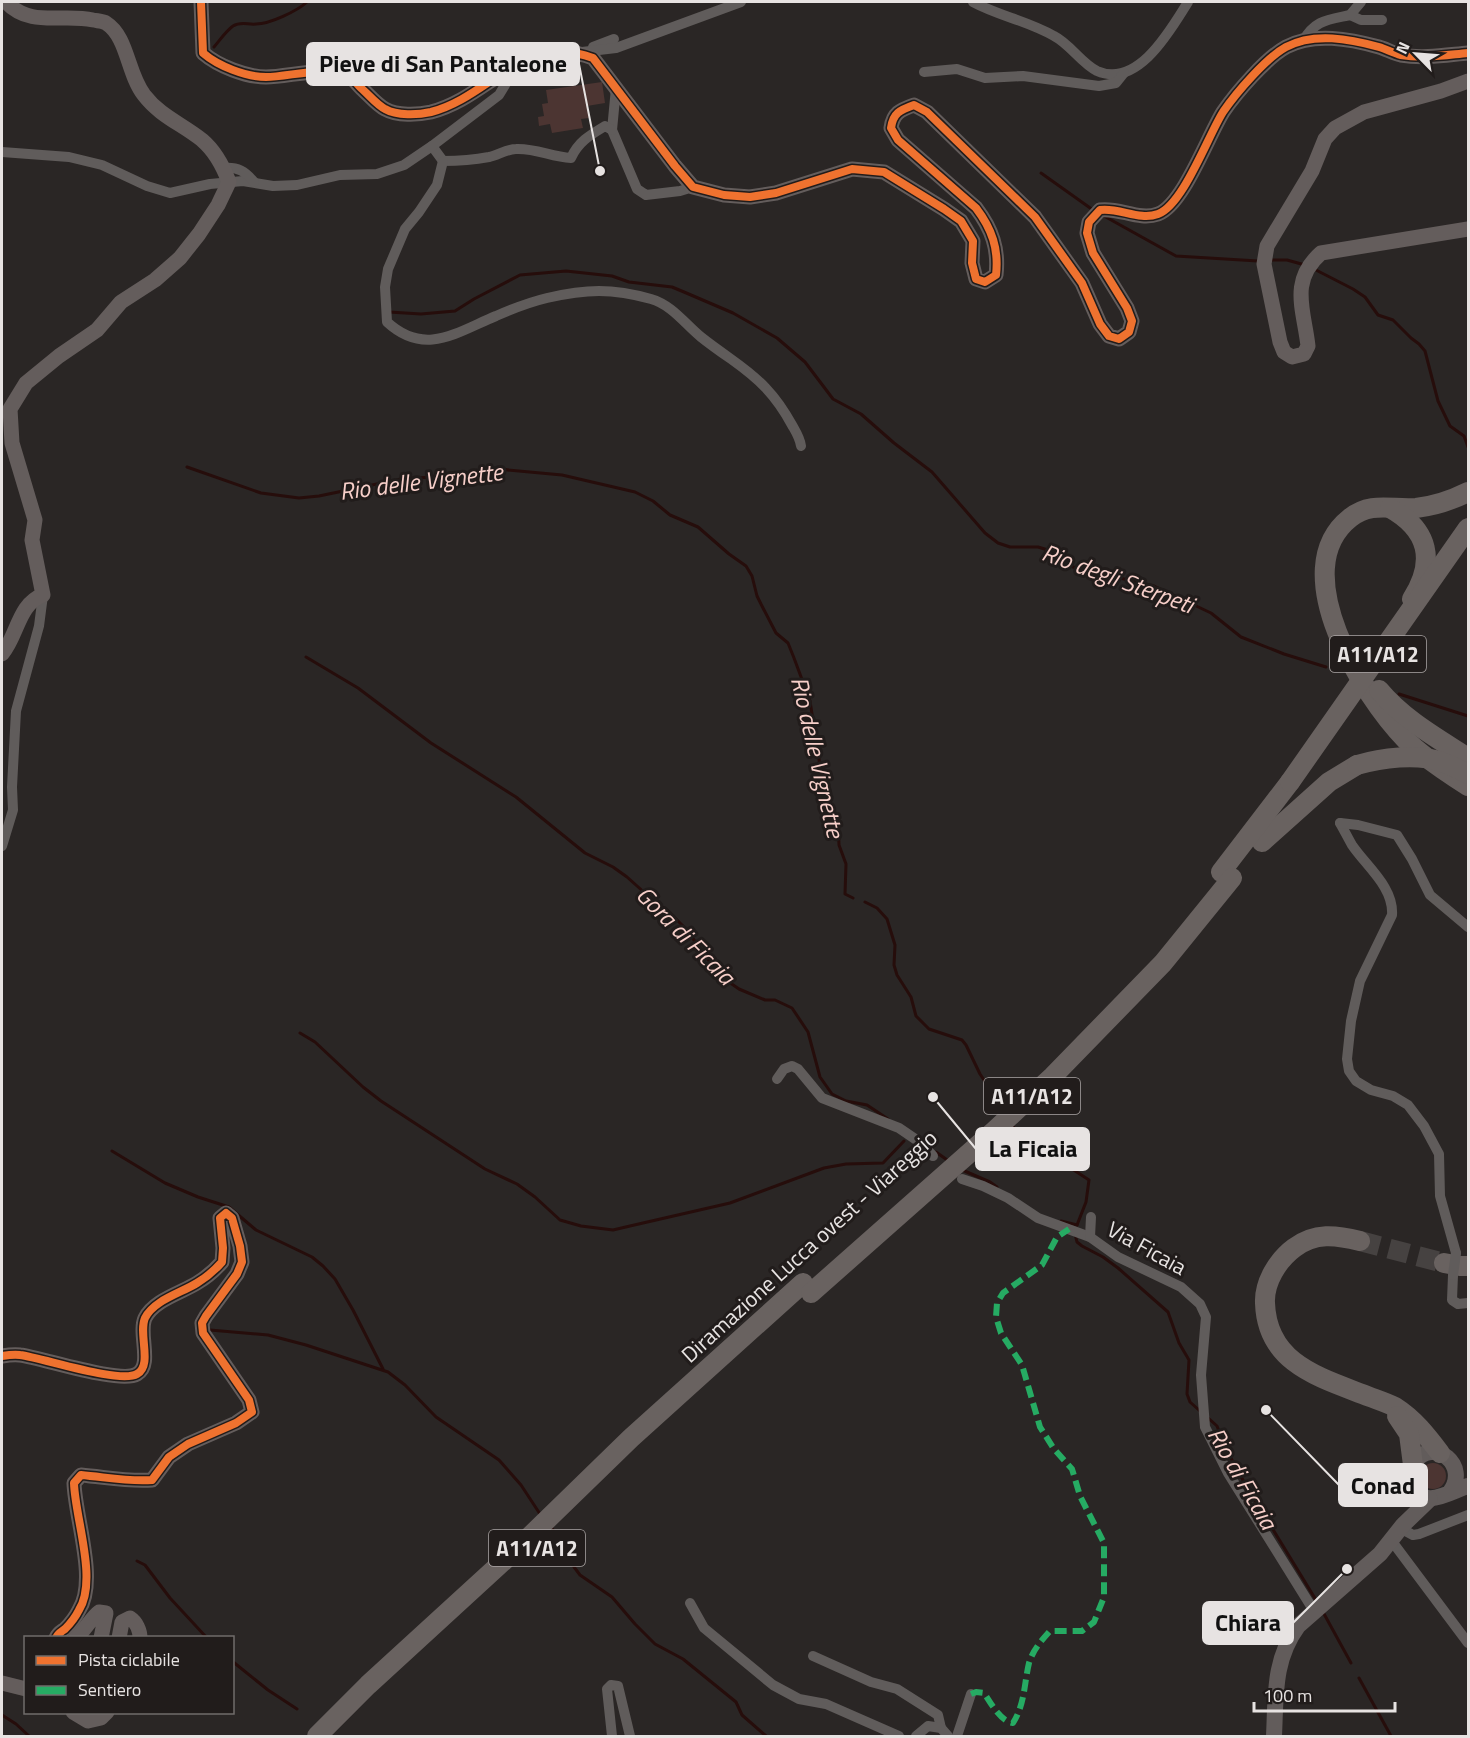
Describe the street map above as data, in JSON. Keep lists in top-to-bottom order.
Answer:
{
  "streets": {
    "highway": ["A11/A12", "Diramazione Lucca ovest - Viareggio"],
    "street": ["Via Ficaia"]
  },
  "water": [
    "Rio delle Vignette",
    "Rio degli Sterpeti",
    "Gora di Ficaia",
    "Rio di Ficaia"
  ],
  "places": [
    "Pieve di San Pantaleone",
    "La Ficaia",
    "Conad",
    "Chiara"
  ],
  "legend": ["Pista ciclabile", "Sentiero"],
  "scale_bar": "100 m",
  "north": "top left"
}
